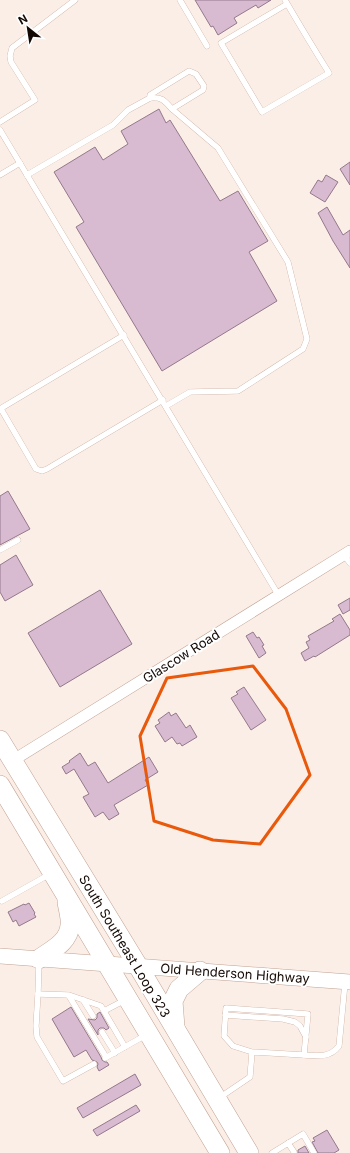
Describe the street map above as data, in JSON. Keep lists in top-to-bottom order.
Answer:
{
  "streets": {
    "highway": ["South Southeast Loop 323"],
    "main road": ["Old Henderson Highway"],
    "street": ["Glascow Road"]
  },
  "crossings": [
    ["Glascow Road", "South Southeast Loop 323"],
    ["South Southeast Loop 323", "Old Henderson Highway"]
  ],
  "north": "top left"
}
